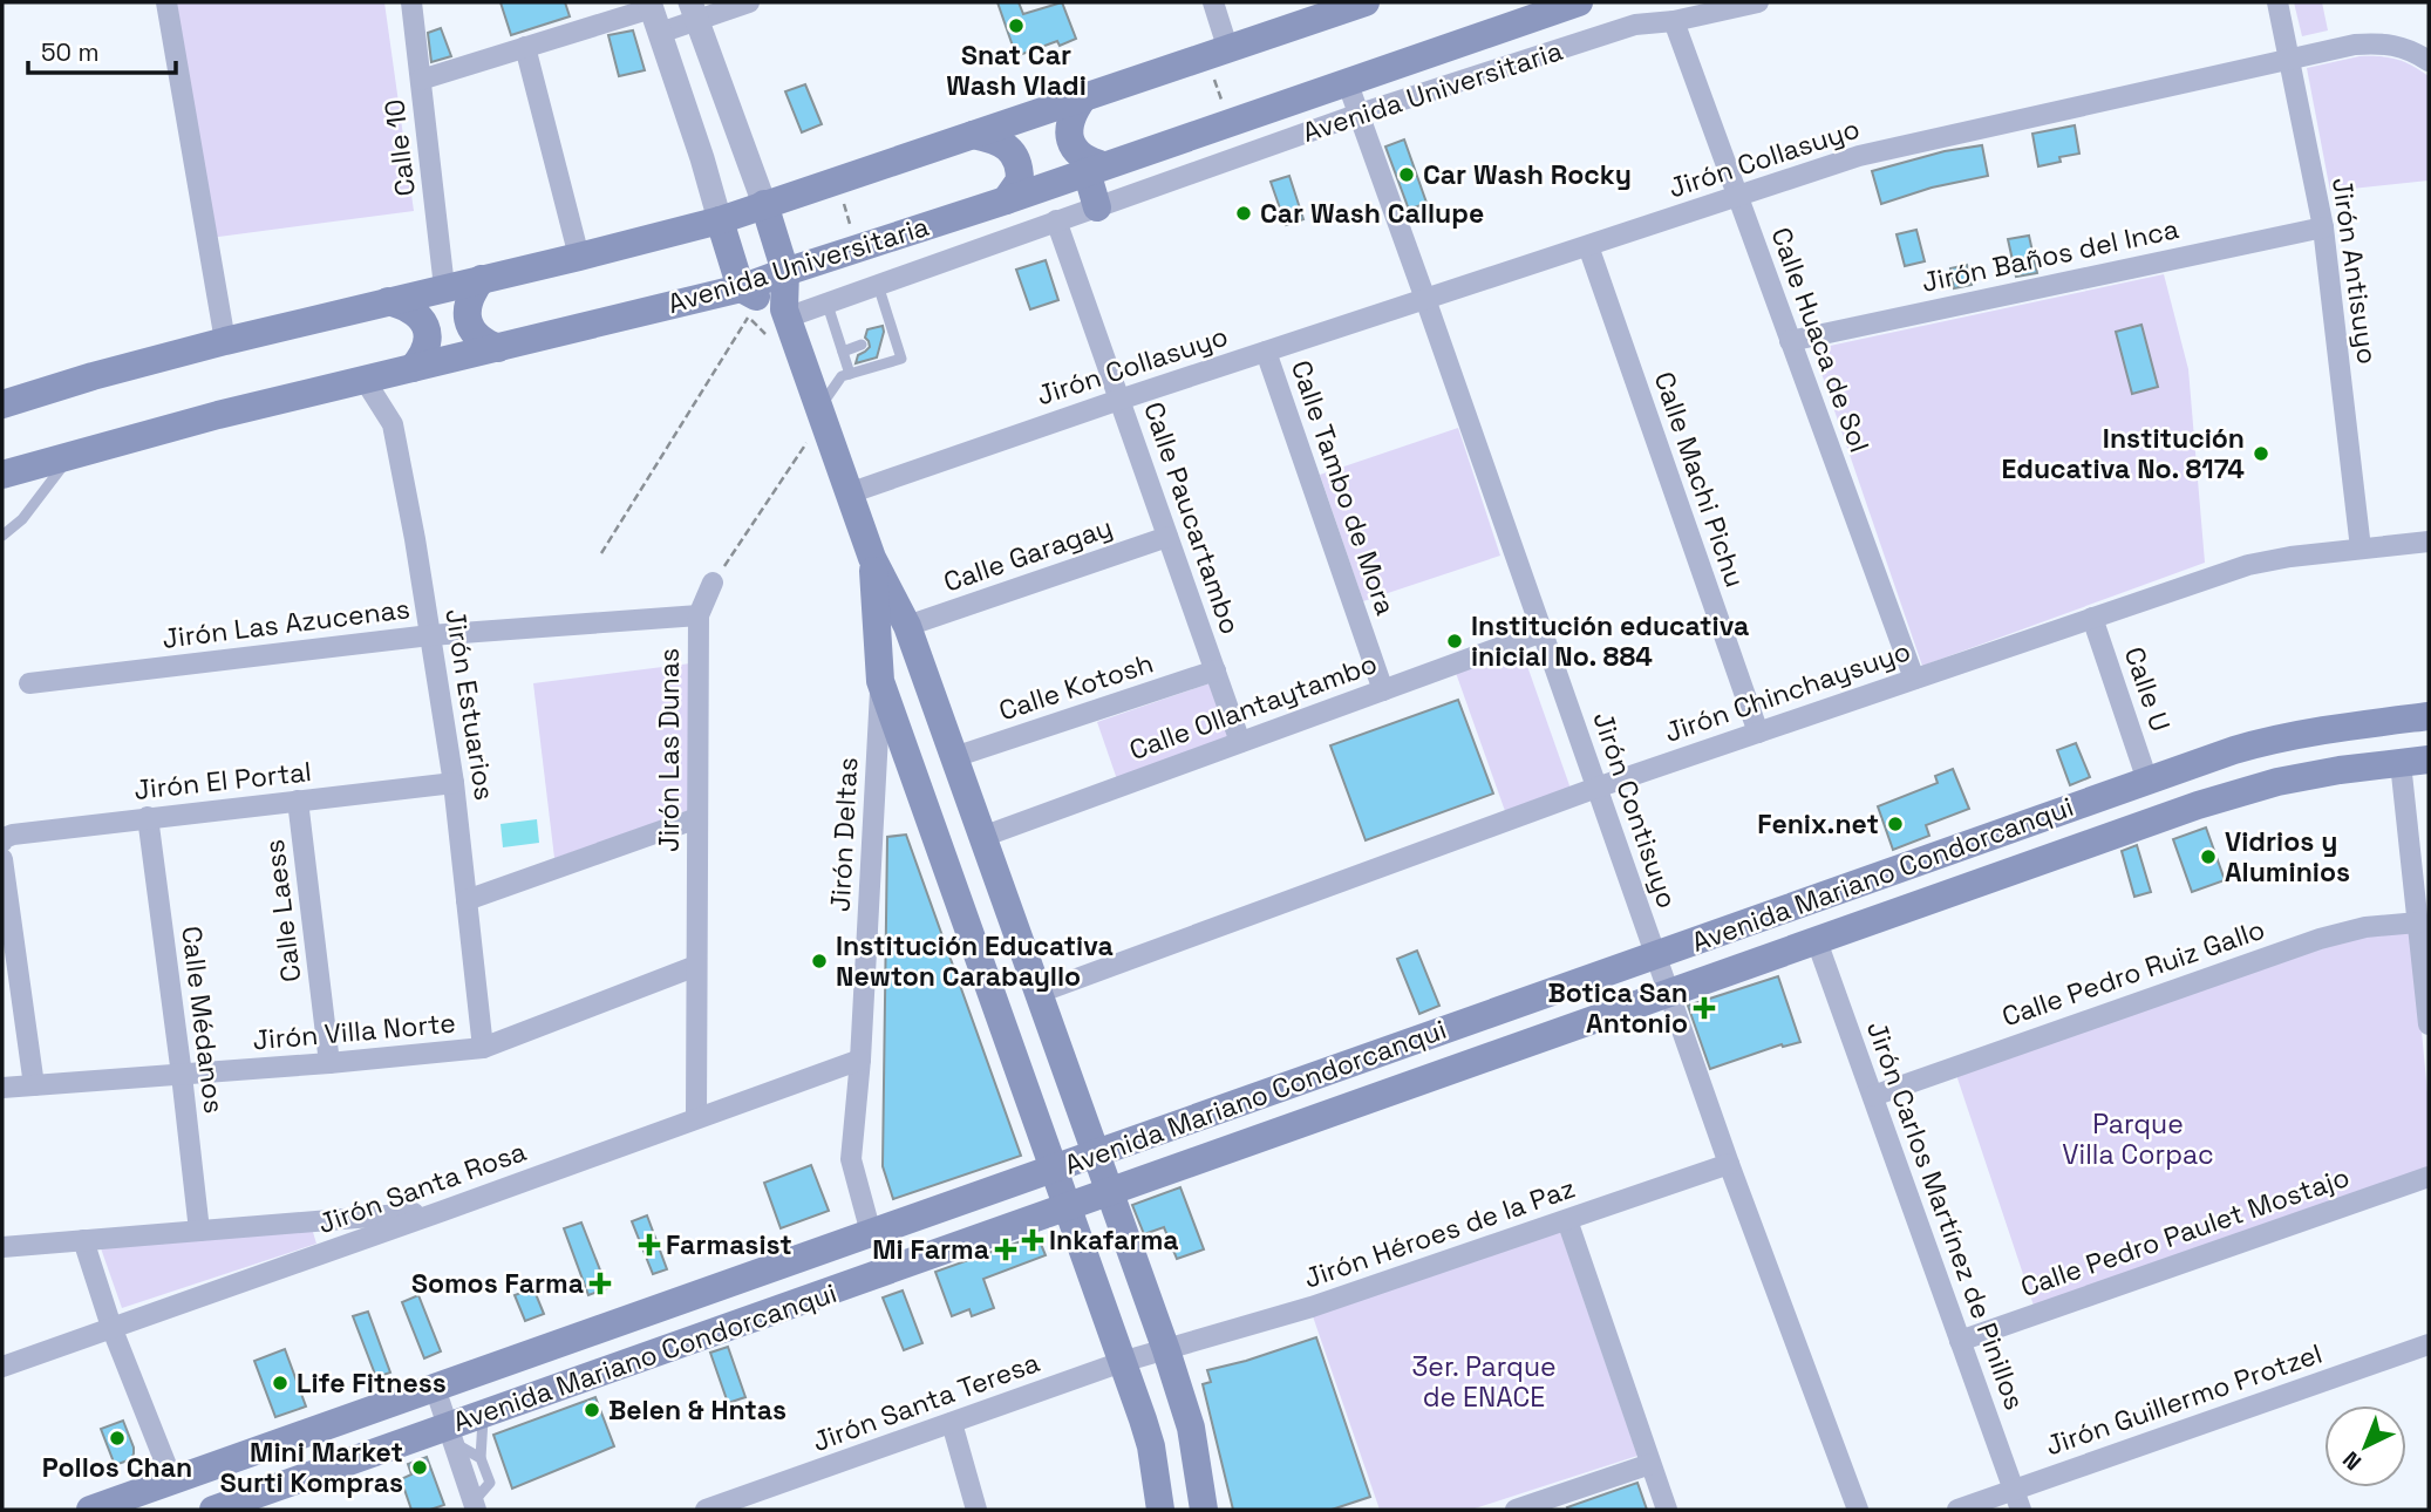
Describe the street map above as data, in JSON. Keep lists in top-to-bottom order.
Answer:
{
  "streets": {
    "main road": ["Avenida Universitaria", "Avenida Mariano Condorcanqui"],
    "street": [
      "Calle 10",
      "Jirón Collasuyo",
      "Jirón Baños del Inca",
      "Jirón Antisuyo",
      "Calle Huaca de Sol",
      "Calle Machi Pichu",
      "Calle Tambo de Mora",
      "Calle Paucartambo",
      "Calle Garagay",
      "Jirón Las Azucenas",
      "Calle Kotosh",
      "Calle U",
      "Jirón Chinchaysuyo",
      "Jirón Estuarios",
      "Calle Ollantaytambo",
      "Jirón Las Dunas",
      "Jirón El Portal",
      "Jirón Contisuyo",
      "Jirón Deltas",
      "Calle Laess",
      "Calle Pedro Ruiz Gallo",
      "Calle Médanos",
      "Jirón Villa Norte",
      "Jirón Santa Rosa",
      "Jirón Carlos Martínez de Pinillos",
      "Calle Pedro Paulet Mostajo",
      "Jirón Héroes de la Paz",
      "Jirón Guillermo Protzel",
      "Jirón Santa Teresa"
    ]
  },
  "crossings": [
    ["Avenida Universitaria", "Calle Huaca de Sol"],
    ["Avenida Universitaria", "Calle Paucartambo"],
    ["Avenida Universitaria", "Jirón Estuarios"],
    ["Avenida Universitaria", "Jirón Contisuyo"],
    ["Jirón Collasuyo", "Jirón Antisuyo"],
    ["Jirón Collasuyo", "Calle Huaca de Sol"],
    ["Jirón Collasuyo", "Calle Machi Pichu"],
    ["Jirón Collasuyo", "Calle Tambo de Mora"],
    ["Jirón Collasuyo", "Calle Paucartambo"],
    ["Jirón Collasuyo", "Jirón Contisuyo"],
    ["Jirón Baños del Inca", "Jirón Antisuyo"],
    ["Jirón Baños del Inca", "Calle Huaca de Sol"],
    ["Jirón Antisuyo", "Jirón Chinchaysuyo"],
    ["Calle Huaca de Sol", "Jirón Chinchaysuyo"],
    ["Calle Machi Pichu", "Jirón Chinchaysuyo"],
    ["Calle Tambo de Mora", "Calle Ollantaytambo"],
    ["Calle Paucartambo", "Calle Garagay"],
    ["Calle Paucartambo", "Calle Kotosh"],
    ["Calle Paucartambo", "Calle Ollantaytambo"],
    ["Jirón Las Azucenas", "Jirón Estuarios"],
    ["Jirón Las Azucenas", "Jirón Las Dunas"],
    ["Calle U", "Jirón Chinchaysuyo"],
    ["Calle U", "Avenida Mariano Condorcanqui"],
    ["Jirón Chinchaysuyo", "Jirón Contisuyo"],
    ["Jirón Estuarios", "Jirón El Portal"],
    ["Jirón Estuarios", "Jirón Villa Norte"],
    ["Calle Ollantaytambo", "Jirón Contisuyo"],
    ["Jirón Las Dunas", "Jirón Villa Norte"],
    ["Jirón Las Dunas", "Jirón Santa Rosa"],
    ["Jirón El Portal", "Calle Laess"],
    ["Jirón El Portal", "Calle Médanos"],
    ["Jirón Contisuyo", "Avenida Mariano Condorcanqui"],
    ["Jirón Contisuyo", "Jirón Héroes de la Paz"],
    ["Jirón Deltas", "Avenida Mariano Condorcanqui"],
    ["Jirón Deltas", "Jirón Santa Rosa"],
    ["Avenida Mariano Condorcanqui", "Jirón Carlos Martínez de Pinillos"],
    ["Calle Laess", "Jirón Villa Norte"],
    ["Calle Pedro Ruiz Gallo", "Jirón Carlos Martínez de Pinillos"],
    ["Calle Médanos", "Jirón Villa Norte"],
    ["Jirón Carlos Martínez de Pinillos", "Calle Pedro Paulet Mostajo"],
    ["Jirón Carlos Martínez de Pinillos", "Jirón Guillermo Protzel"],
    ["Jirón Héroes de la Paz", "Jirón Santa Teresa"]
  ],
  "parks": ["Parque Villa Corpac", "3er. Parque de ENACE"],
  "places": {
    "other": [
      "Snat Car Wash Vladi",
      "Car Wash Rocky",
      "Car Wash Callupe",
      "Institución Educativa No. 8174",
      "Institución educativa inicial No. 884",
      "Fenix.net",
      "Vidrios y Aluminios",
      "Institución Educativa Newton Carabayllo",
      "Life Fitness",
      "Belen & Hntas",
      "Pollos Chan",
      "Mini Market Surti Kompras"
    ],
    "health": [
      "Botica San Antonio",
      "Inkafarma",
      "Farmasist",
      "Mi Farma",
      "Somos Farma"
    ]
  },
  "scale_bar": "50 m",
  "north": "bottom left"
}
